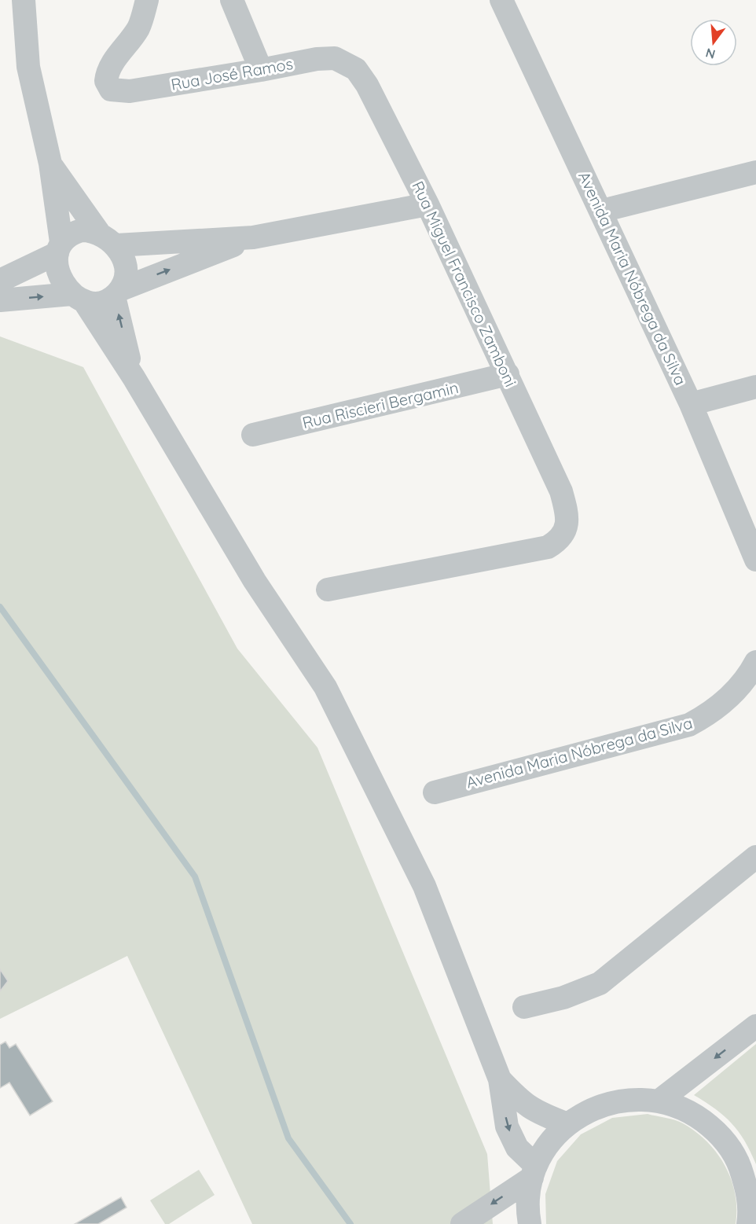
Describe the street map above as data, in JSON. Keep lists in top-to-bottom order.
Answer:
{
  "streets": {
    "street": [
      "Rua José Ramos",
      "Avenida Maria Nóbrega da Silva",
      "Rua Miguel Francisco Zamboni",
      "Rua Riscieri Bergamin"
    ]
  },
  "crossings": [
    ["Rua José Ramos", "Rua Miguel Francisco Zamboni"],
    ["Rua Miguel Francisco Zamboni", "Rua Riscieri Bergamin"]
  ],
  "north": "bottom"
}
